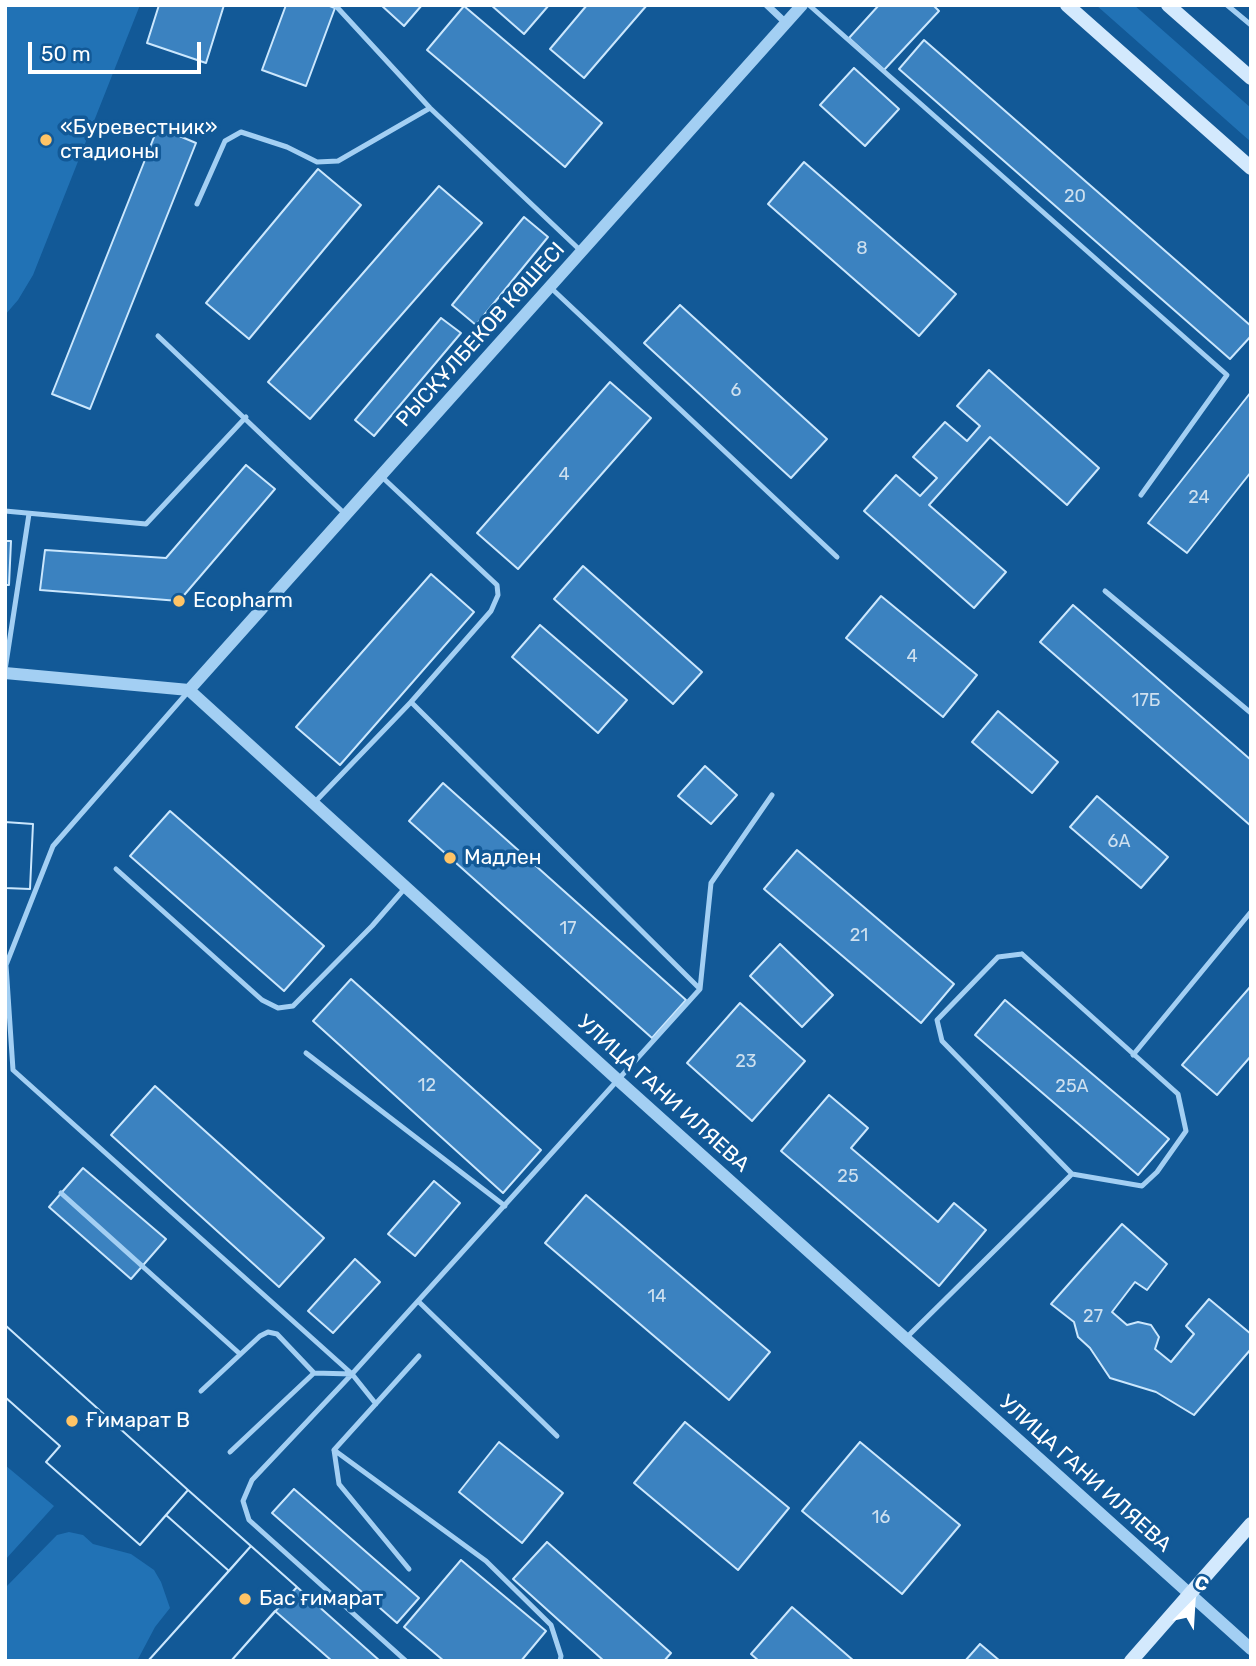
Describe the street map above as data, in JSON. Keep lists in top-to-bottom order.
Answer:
{
  "streets": {
    "street": ["РЫСҚҰЛБЕКОВ КӨШЕСІ", "УЛИЦА ГАНИ ИЛЯЕВА"]
  },
  "crossings": [
    ["РЫСҚҰЛБЕКОВ КӨШЕСІ", "УЛИЦА ГАНИ ИЛЯЕВА"]
  ],
  "places": [
    "«Буревестник» стадионы",
    "Ecopharm",
    "Мадлен",
    "Ғимарат В",
    "Бас ғимарат"
  ],
  "house_numbers": [
    "20",
    "8",
    "6",
    "4",
    "24",
    "4",
    "17Б",
    "6А",
    "17",
    "21",
    "23",
    "12",
    "25А",
    "25",
    "14",
    "27",
    "16"
  ],
  "scale_bar": "50 m",
  "north": "top right"
}
